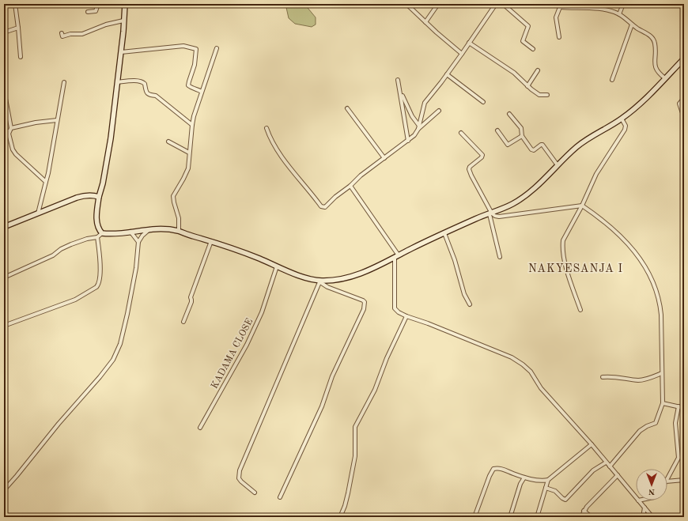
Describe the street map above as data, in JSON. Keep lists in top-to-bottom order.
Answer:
{
  "streets": {
    "street": ["KADAMA CLOSE"]
  },
  "districts": ["NAKYESANJA I"],
  "north": "bottom"
}
